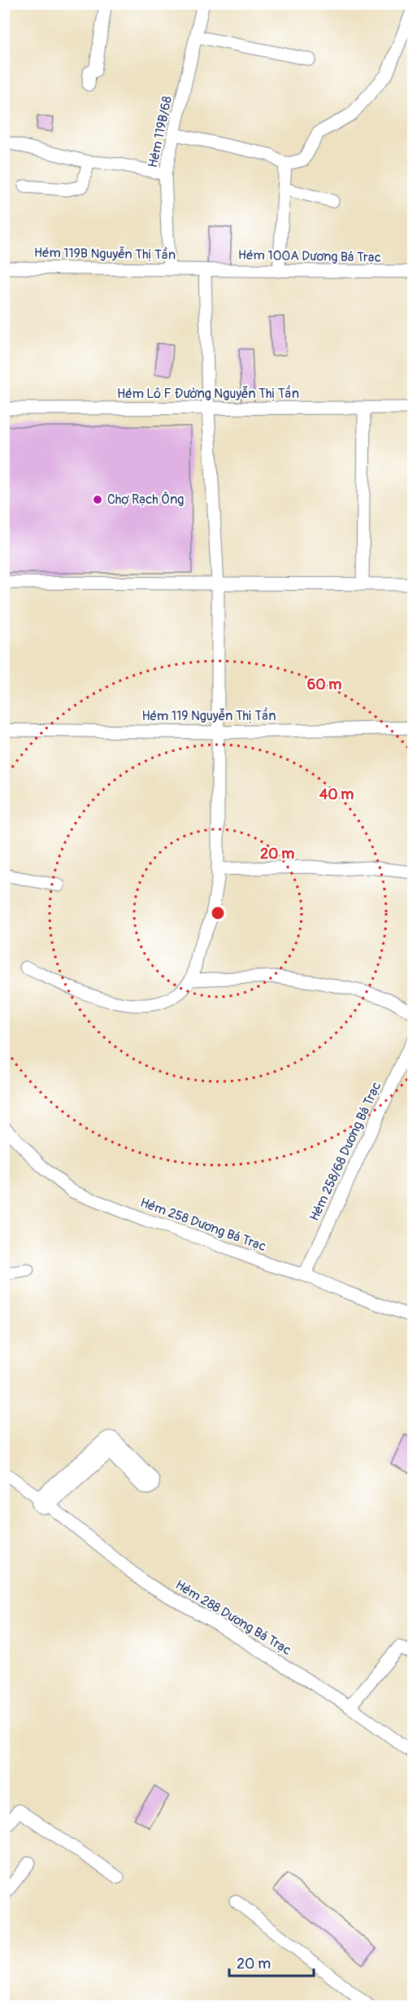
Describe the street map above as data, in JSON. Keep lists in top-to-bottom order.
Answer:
{
  "streets": {
    "lane": [
      "Hẻm 119B/68",
      "Hẻm 119B Nguyễn Thị Tần",
      "Hẻm 100A Dương Bá Trạc",
      "Hẻm Lô F Đường Nguyễn Thị Tần",
      "Hẻm 119 Nguyễn Thị Tần",
      "Hẻm 258/68 Dương Bá Trạc",
      "Hẻm 258 Dương Bá Trạc",
      "Hẻm 288 Dương Bá Trạc"
    ]
  },
  "crossings": [
    ["Hẻm 119B/68", "Hẻm 119B Nguyễn Thị Tần"],
    ["Hẻm 119B Nguyễn Thị Tần", "Hẻm 100A Dương Bá Trạc"],
    ["Hẻm 258/68 Dương Bá Trạc", "Hẻm 258 Dương Bá Trạc"]
  ],
  "places": ["Chợ Rạch Ông"],
  "scale_bar": "20 m",
  "rings": ["60 m", "40 m", "20 m"]
}
